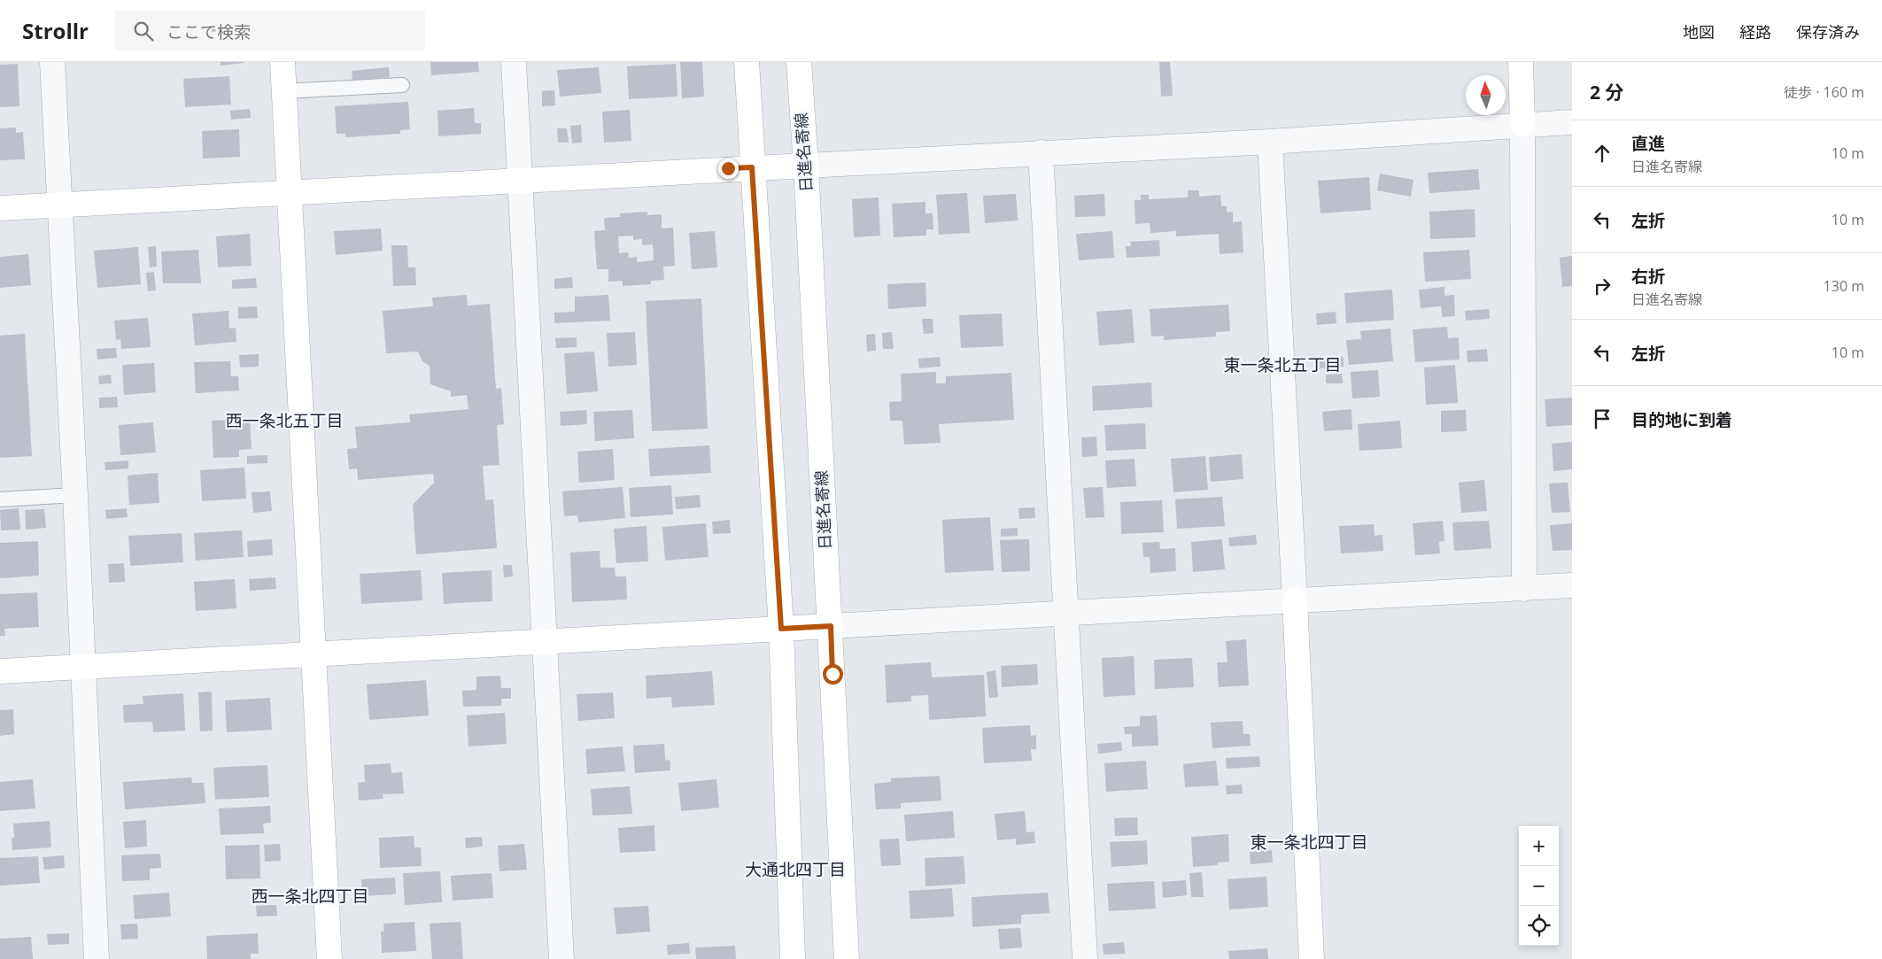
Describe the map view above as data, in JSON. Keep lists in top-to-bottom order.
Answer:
{
  "streets": {
    "street": ["日進名寄線"]
  },
  "districts": [
    "東一条北五丁目",
    "西一条北五丁目",
    "東一条北四丁目",
    "大通北四丁目",
    "西一条北四丁目"
  ],
  "north": "top",
  "page": {
    "header": "Strollr",
    "search": "ここで検索",
    "nav": ["地図", "経路", "保存済み"],
    "heading": ["2 分", "徒歩 · 160 m"],
    "list": [
      ["直進", "日進名寄線", "10 m"],
      ["左折", "10 m"],
      ["右折", "日進名寄線", "130 m"],
      ["左折", "10 m"],
      "目的地に到着"
    ],
    "map_buttons": ["+", "−"]
  }
}
